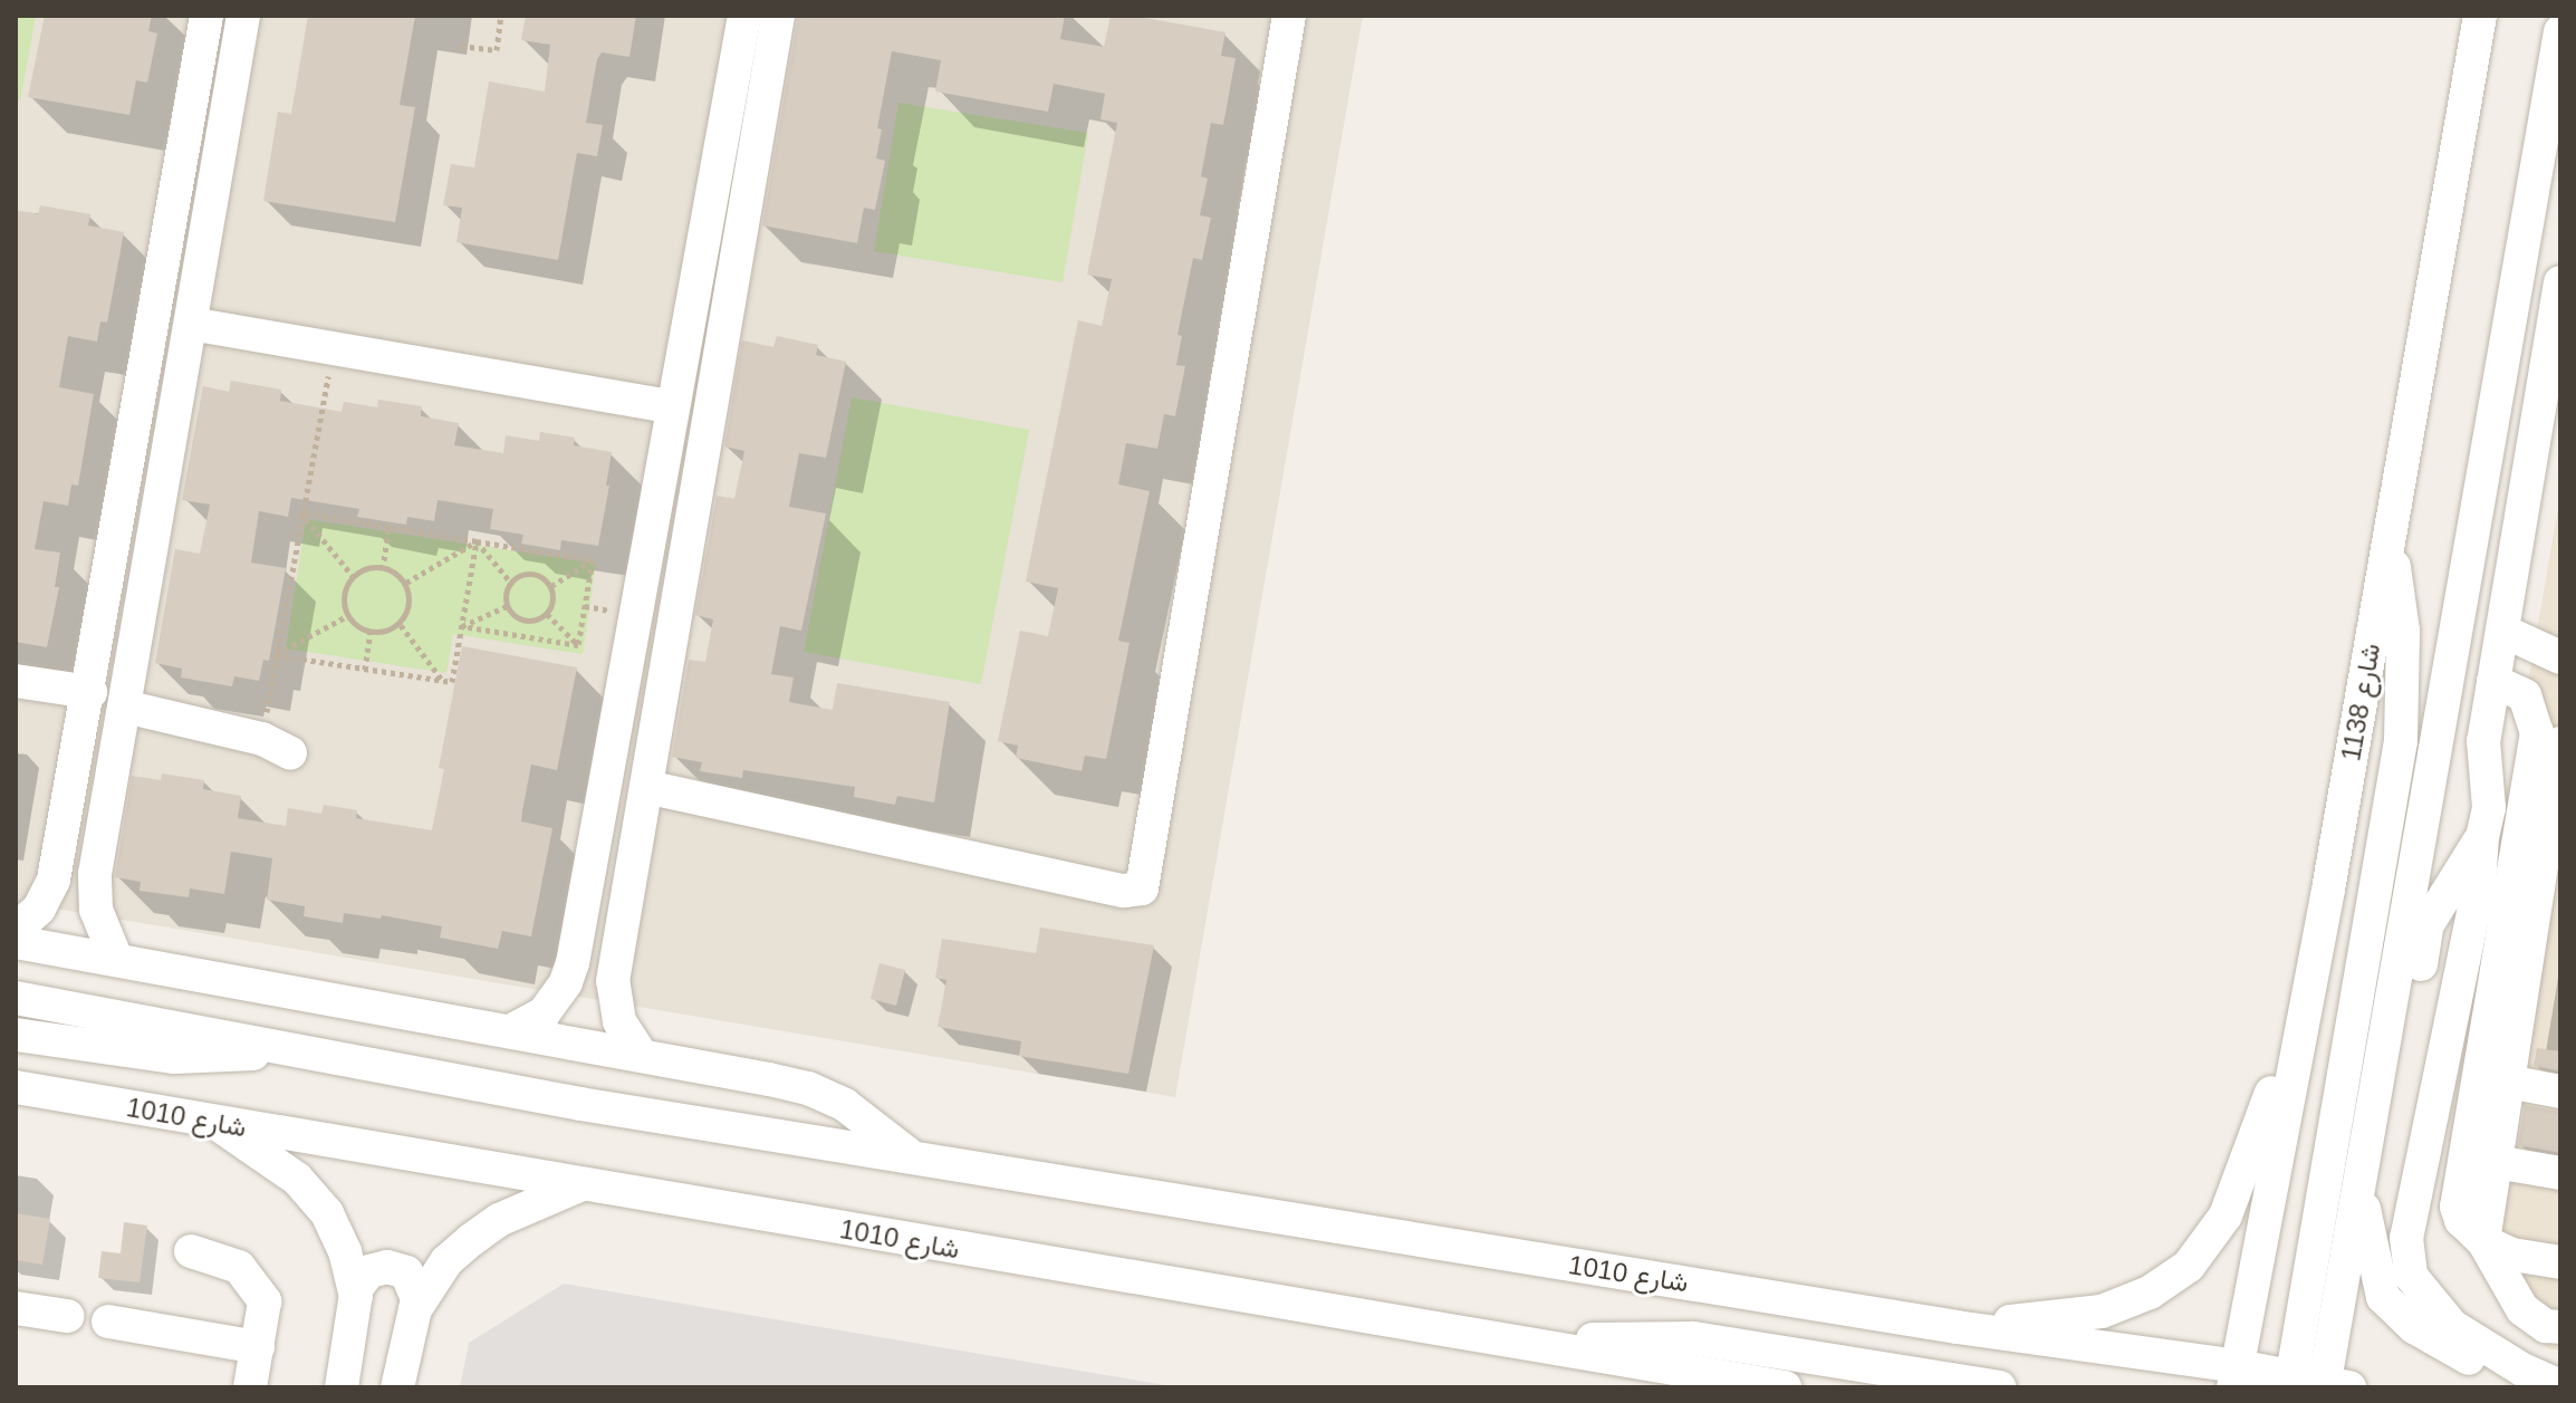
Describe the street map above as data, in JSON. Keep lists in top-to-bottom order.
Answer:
{
  "streets": {
    "street": ["شارع 1138", "شارع 1010"]
  },
  "crossings": [
    ["شارع 1138", "شارع 1010"]
  ]
}
